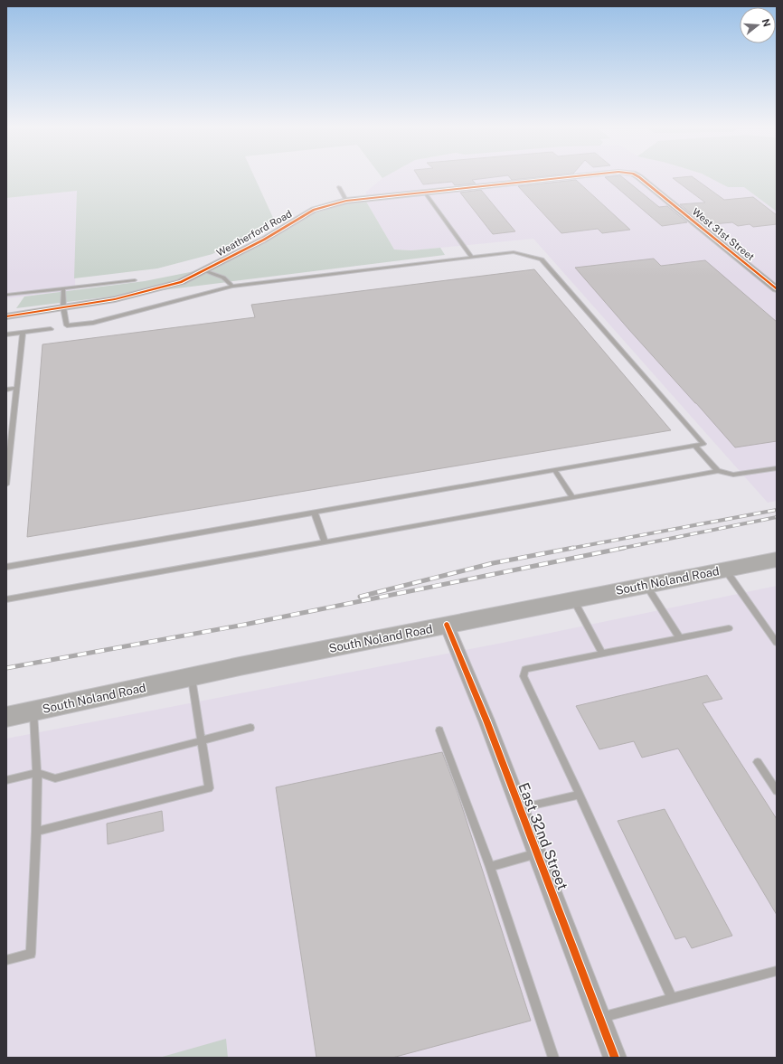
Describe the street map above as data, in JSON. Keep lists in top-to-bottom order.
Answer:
{
  "streets": {
    "main road": ["South Noland Road"],
    "street": ["Weatherford Road", "West 31st Street", "East 32nd Street"]
  },
  "crossings": [
    ["South Noland Road", "East 32nd Street"]
  ],
  "north": "right"
}
